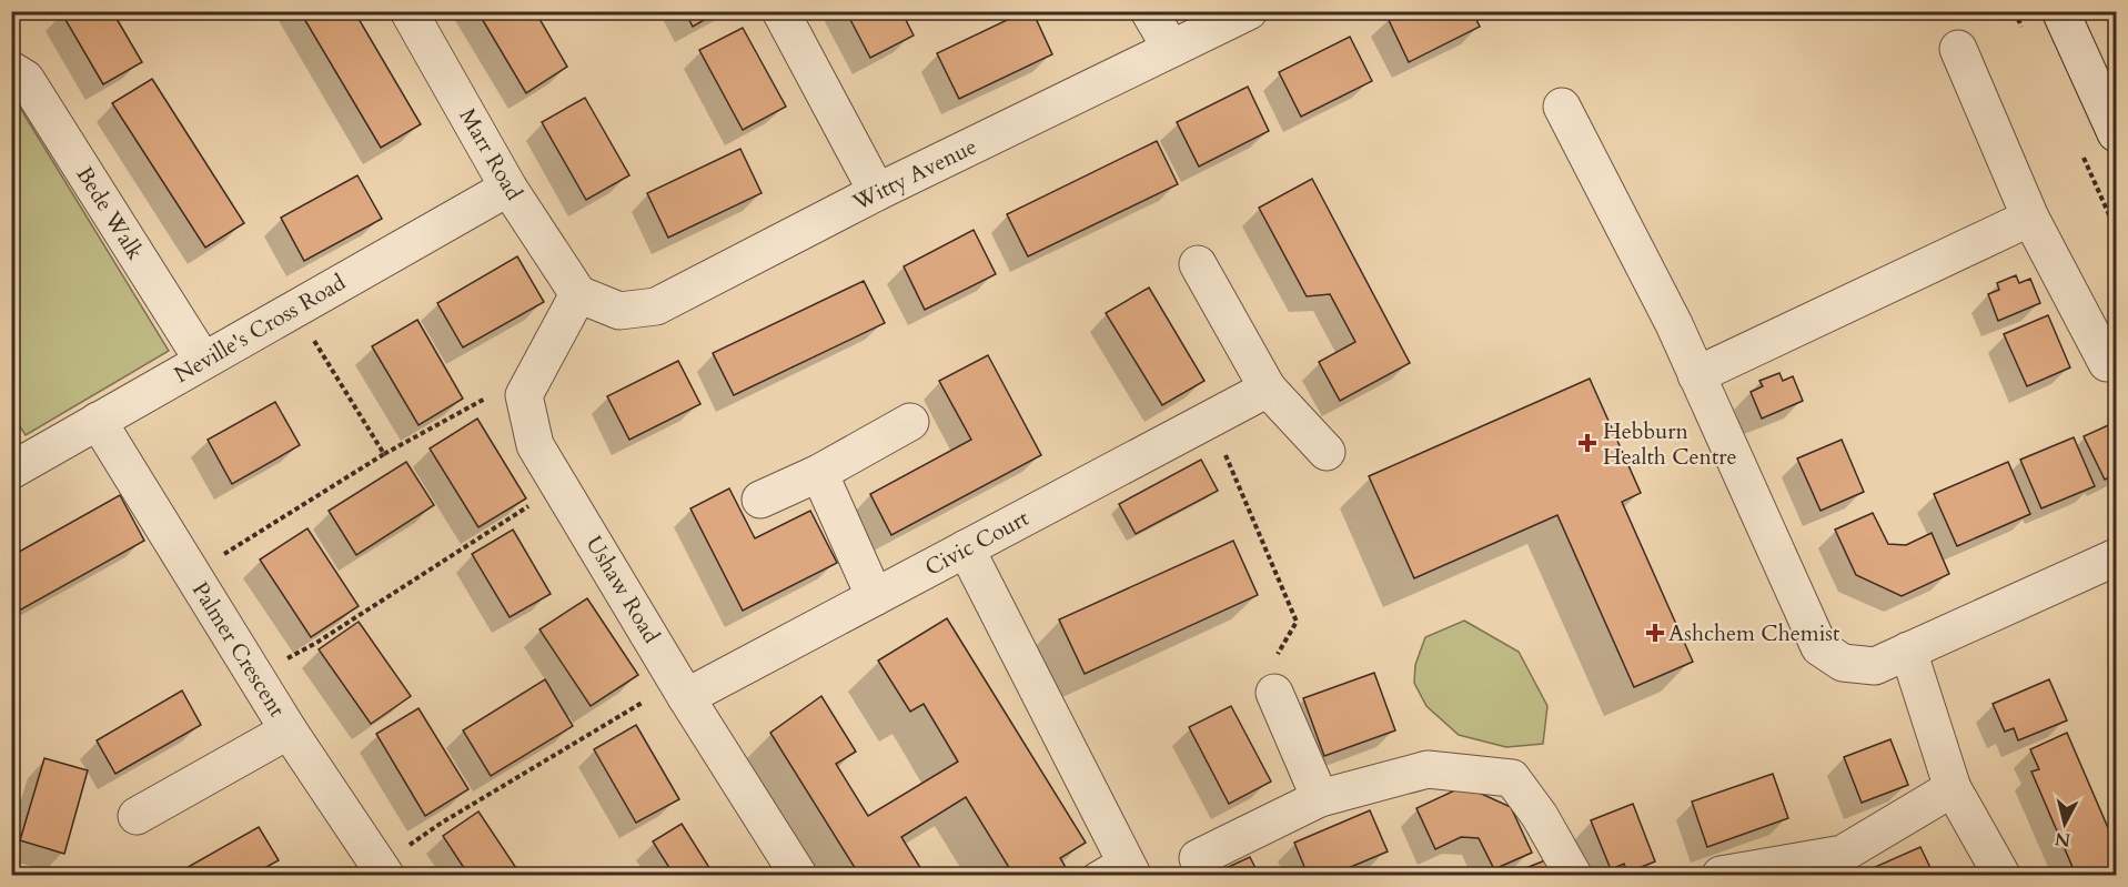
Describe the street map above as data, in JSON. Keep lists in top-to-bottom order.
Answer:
{
  "streets": {
    "street": [
      "Marr Road",
      "Witty Avenue",
      "Bede Walk",
      "Neville's Cross Road",
      "Civic Court",
      "Ushaw Road",
      "Palmer Crescent"
    ]
  },
  "crossings": [
    ["Marr Road", "Witty Avenue"],
    ["Marr Road", "Neville's Cross Road"],
    ["Bede Walk", "Neville's Cross Road"],
    ["Neville's Cross Road", "Palmer Crescent"],
    ["Civic Court", "Ushaw Road"]
  ],
  "places": {
    "health": ["Hebburn Health Centre", "Ashchem Chemist"]
  },
  "north": "bottom"
}
